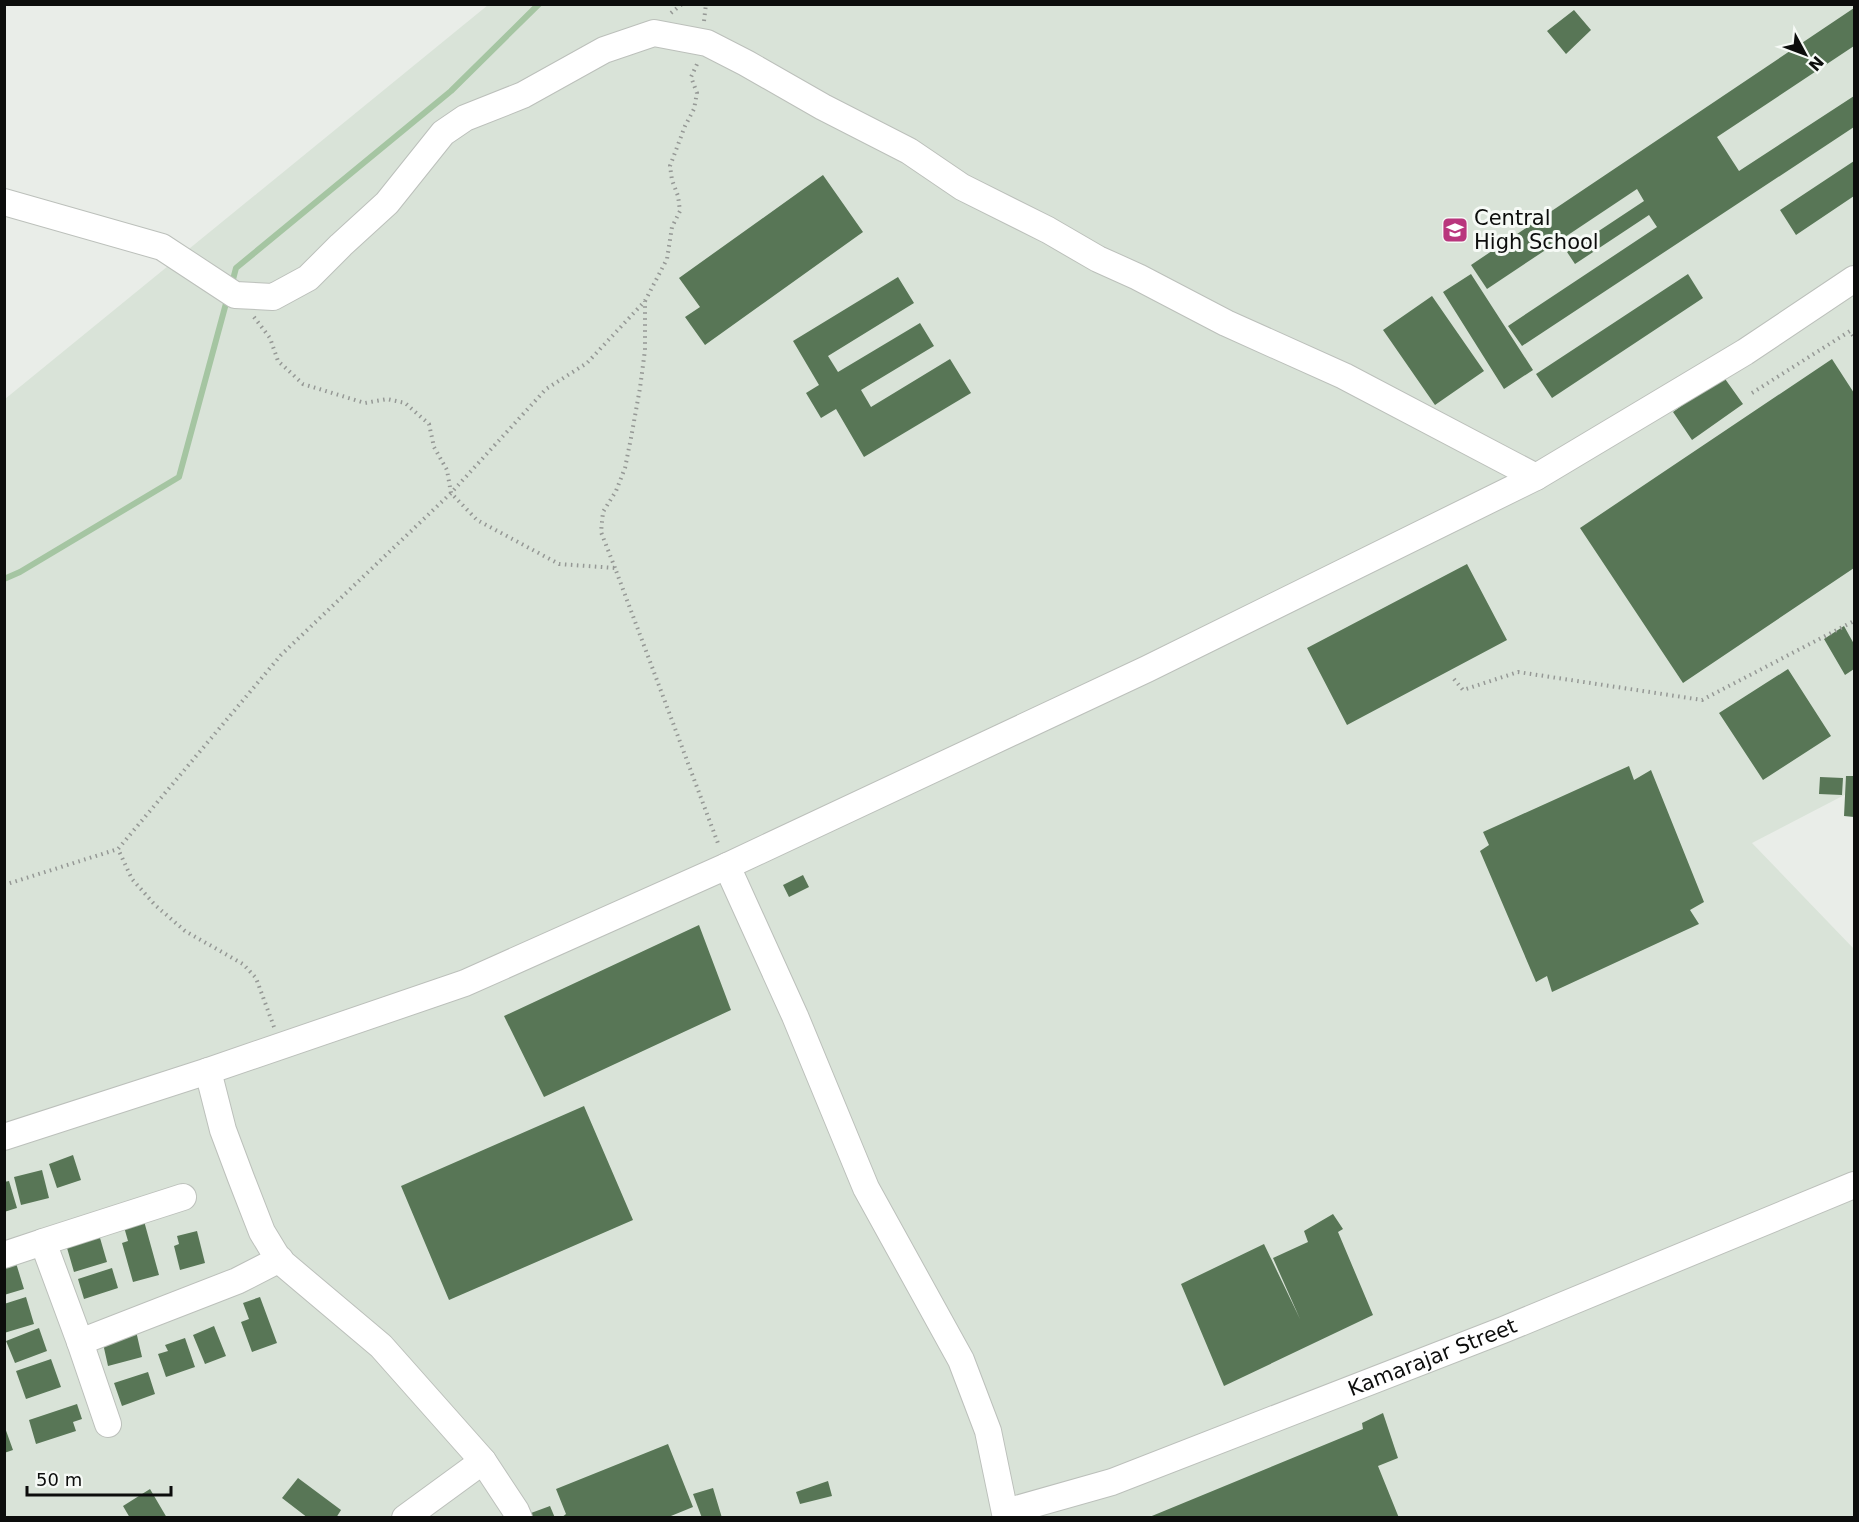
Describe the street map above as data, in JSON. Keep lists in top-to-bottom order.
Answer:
{
  "streets": {
    "street": ["Kamarajar Street"]
  },
  "places": {
    "school or university": ["Central High School"]
  },
  "scale_bar": "50 m",
  "north": "bottom right"
}
